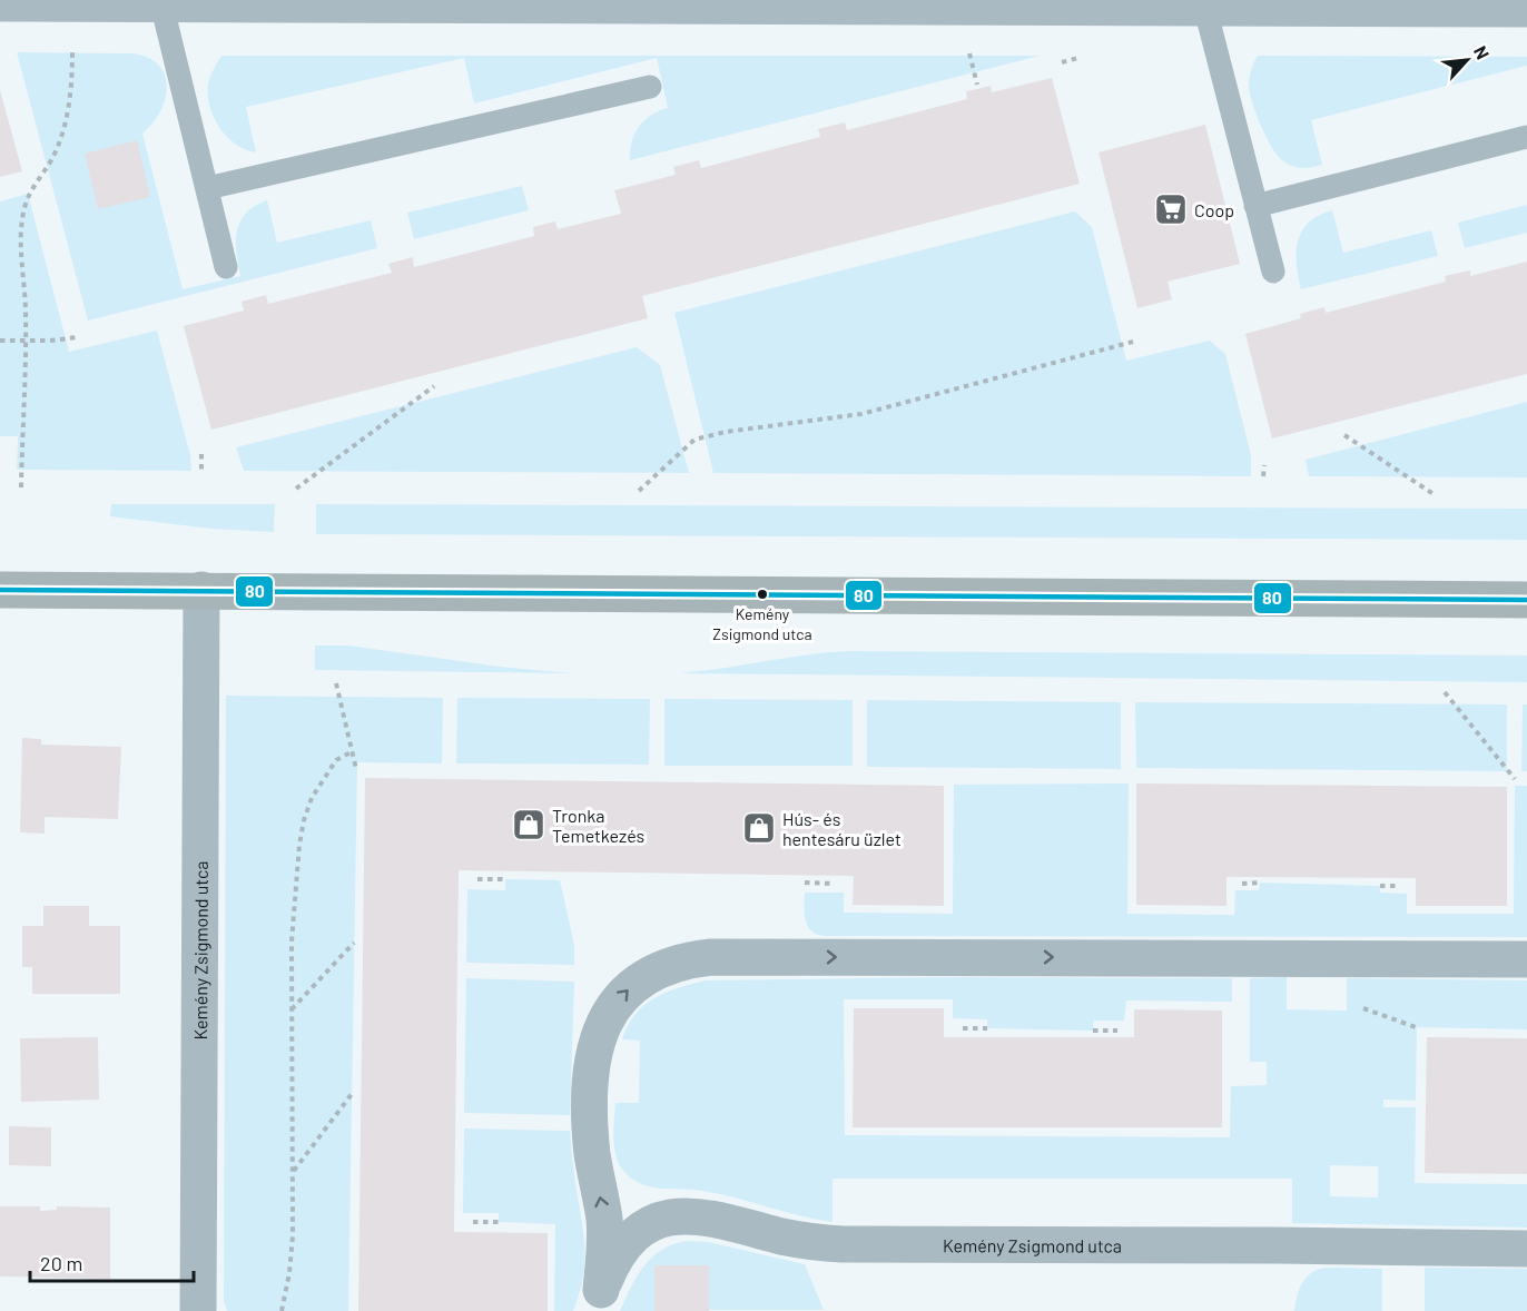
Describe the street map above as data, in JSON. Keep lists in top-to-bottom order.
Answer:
{
  "streets": {
    "street": ["Kemény Zsigmond utca"]
  },
  "places": {
    "supermarket": ["Coop"],
    "other": ["Kemény Zsigmond utca"],
    "shop": ["Tronka Temetkezés", "Hús- és hentesáru üzlet"]
  },
  "lines": ["transit line 80"],
  "scale_bar": "20 m",
  "north": "top right"
}
